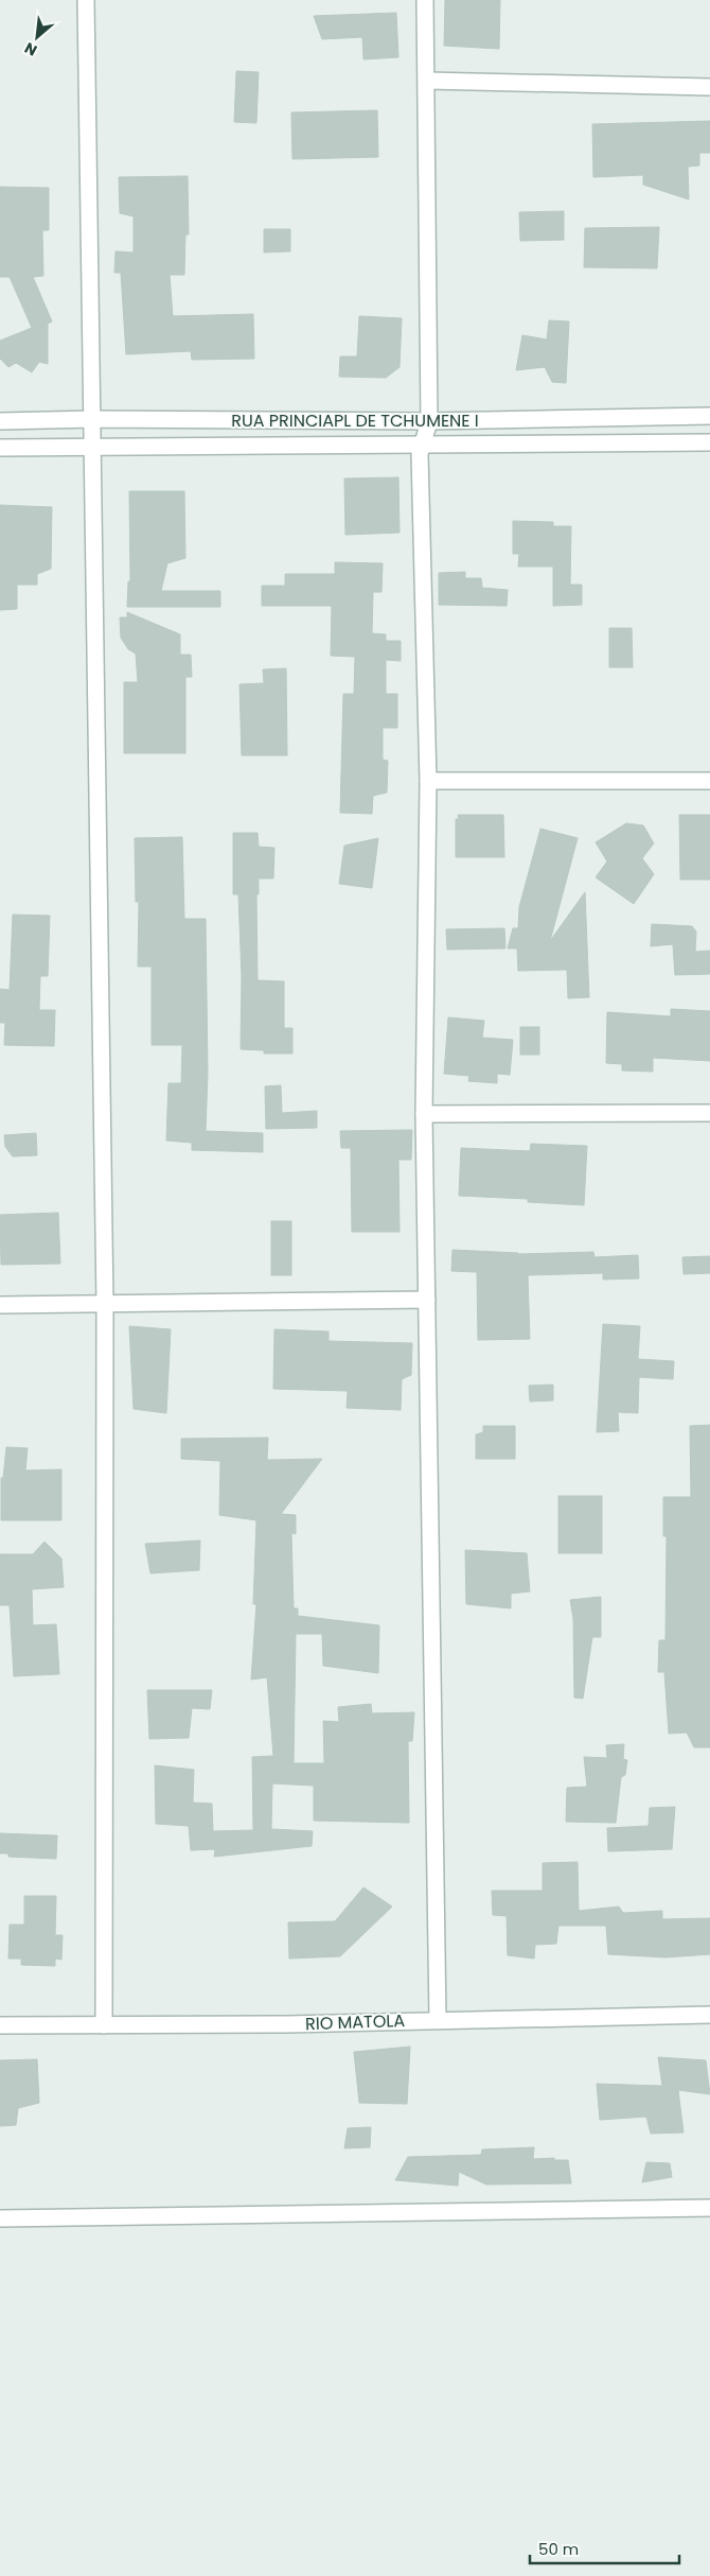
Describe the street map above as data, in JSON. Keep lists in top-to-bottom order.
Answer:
{
  "streets": {
    "street": ["RUA PRINCIAPL DE TCHUMENE I", "RIO MATOLA"]
  },
  "scale_bar": "50 m",
  "north": "bottom left"
}
